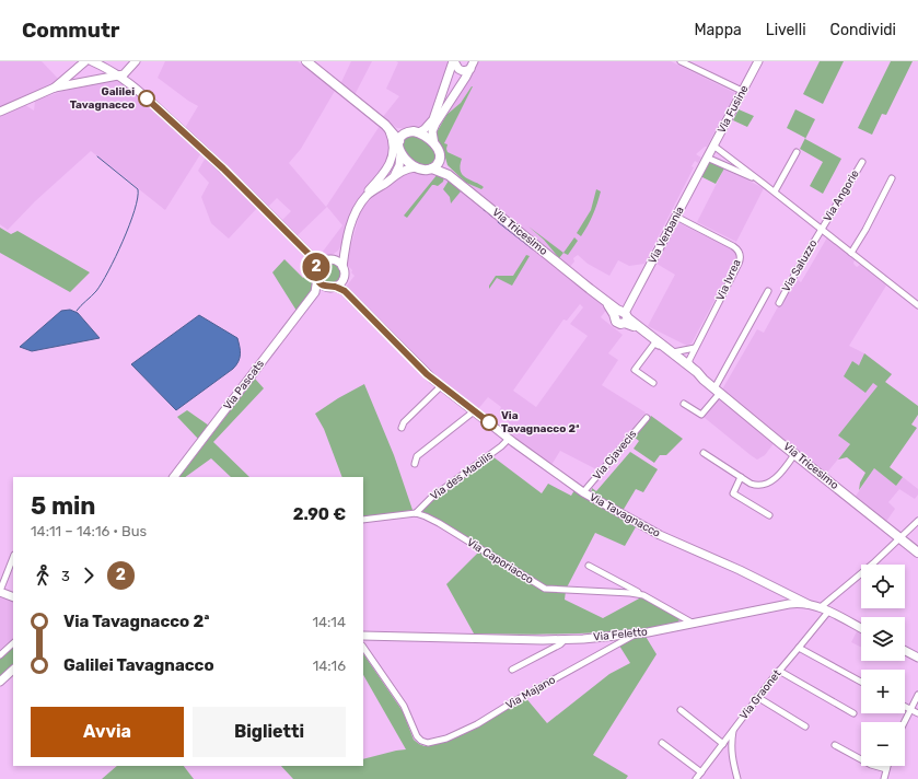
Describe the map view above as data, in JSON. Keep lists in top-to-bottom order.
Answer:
{
  "streets": {
    "main road": ["Via Tricesimo"],
    "street": [
      "Via Fusine",
      "Via Angorie",
      "Via Verbania",
      "Via Saluzzo",
      "Via Ivrea",
      "Via Pascats",
      "Via Cjavecis",
      "Via des Macilis",
      "Via Tavagnacco",
      "Via Caporiacco",
      "Via Feletto",
      "Via Majano",
      "Via Graonet"
    ]
  },
  "crossings": [
    ["Via Fusine", "Via Verbania"],
    ["Via Fusine", "Via Saluzzo"],
    ["Via Angorie", "Via Saluzzo"],
    ["Via Tricesimo", "Via Verbania"],
    ["Via Tricesimo", "Via Graonet"],
    ["Via Verbania", "Via Saluzzo"],
    ["Via Verbania", "Via Ivrea"],
    ["Via Pascats", "Via Tavagnacco"],
    ["Via Cjavecis", "Via Tavagnacco"],
    ["Via des Macilis", "Via Tavagnacco"],
    ["Via des Macilis", "Via Caporiacco"],
    ["Via Tavagnacco", "Via Feletto"],
    ["Via Caporiacco", "Via Feletto"],
    ["Via Feletto", "Via Majano"],
    ["Via Feletto", "Via Graonet"]
  ],
  "places": ["Galilei Tavagnacco", "Via Tavagnacco 2ª"],
  "lines": ["bus line 2"],
  "page": {
    "header": "Commutr",
    "nav": ["Mappa", "Livelli", "Condividi"],
    "on_map": "2",
    "heading": ["5 min", "14:11 – 14:16 · Bus", "2.90 €"],
    "legs": ["3", "2"],
    "map_buttons": ["+", "−"],
    "list": [
      {
        "name": "Via Tavagnacco 2ª",
        "value": "14:14"
      },
      {
        "name": "Galilei Tavagnacco",
        "value": "14:16"
      }
    ],
    "buttons": ["Avvia", "Biglietti"]
  }
}
